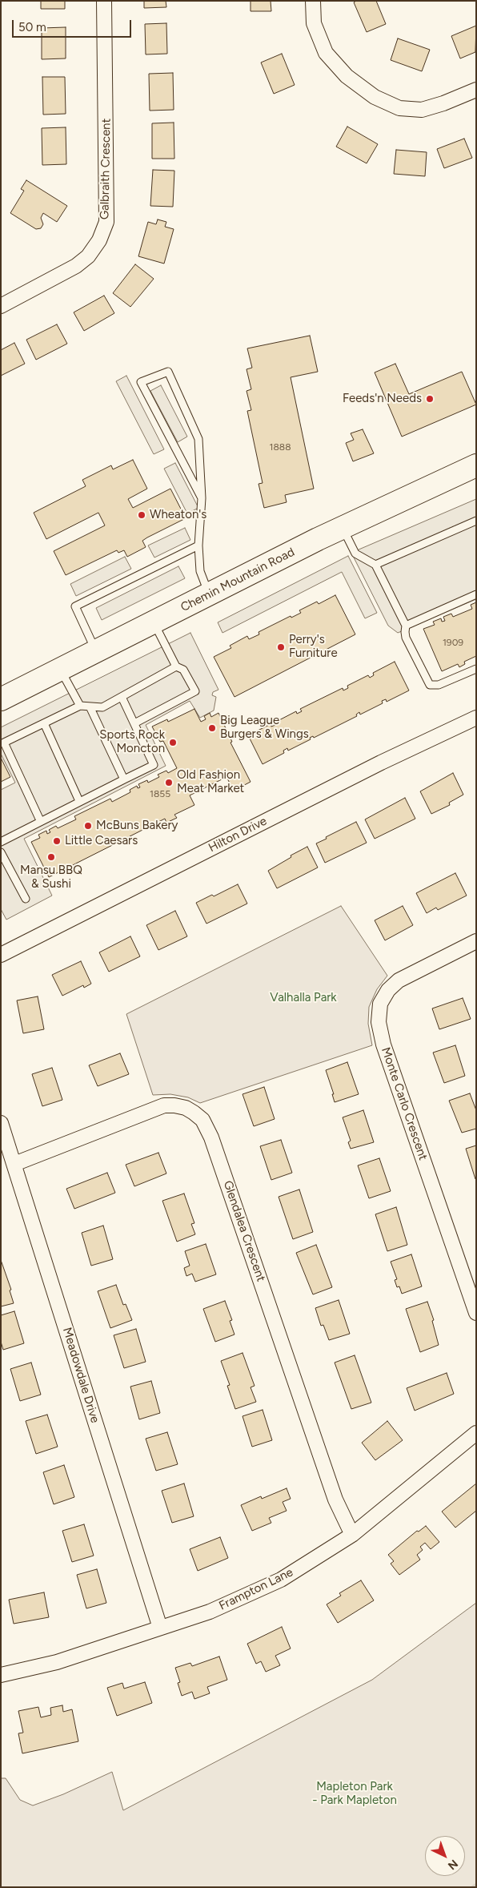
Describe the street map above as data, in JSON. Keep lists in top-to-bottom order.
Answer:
{
  "streets": {
    "main road": ["Chemin Mountain Road"],
    "street": [
      "Galbraith Crescent",
      "Hilton Drive",
      "Monte Carlo Crescent",
      "Glendalea Crescent",
      "Meadowdale Drive",
      "Frampton Lane"
    ]
  },
  "crossings": [
    ["Glendalea Crescent", "Meadowdale Drive"],
    ["Glendalea Crescent", "Frampton Lane"],
    ["Meadowdale Drive", "Frampton Lane"]
  ],
  "parks": ["Valhalla Park", "Mapleton Park - Park Mapleton"],
  "places": [
    "Feeds'n Needs",
    "Wheaton's",
    "Perry's Furniture",
    "Big League Burgers & Wings",
    "Sports Rock Moncton",
    "Old Fashion Meat Market",
    "McBuns Bakery",
    "Little Caesars",
    "Mansu BBQ & Sushi"
  ],
  "house_numbers": ["1888", "1909", "1855"],
  "scale_bar": "50 m",
  "north": "bottom right"
}
